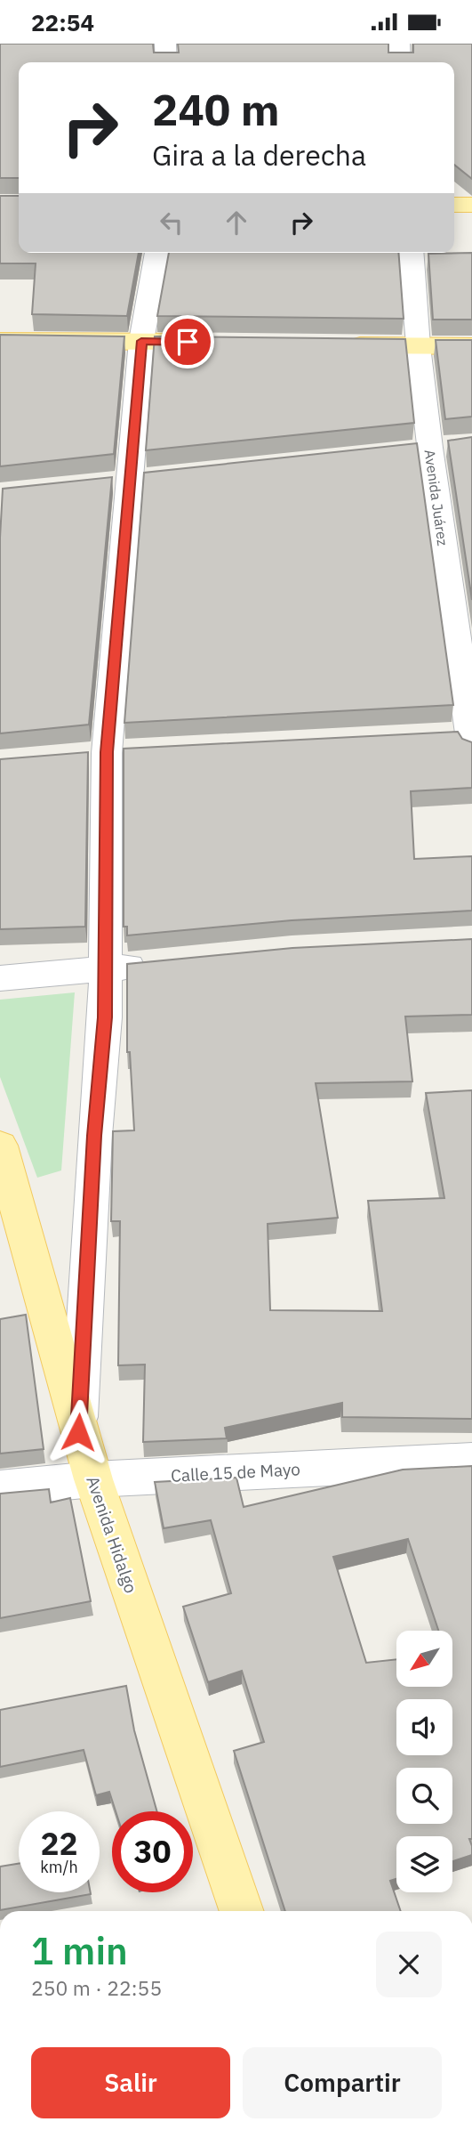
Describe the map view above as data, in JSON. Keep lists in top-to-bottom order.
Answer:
{
  "streets": {
    "main road": ["Avenida Hidalgo"],
    "street": ["Avenida Juárez", "Calle 15 de Mayo"]
  },
  "crossings": [
    ["Calle 15 de Mayo", "Avenida Hidalgo"]
  ],
  "north": "bottom left",
  "page": {
    "status": "22:54",
    "turn": ["240 m", "Gira a la derecha"],
    "speed": "22 km/h",
    "limit": "30",
    "heading": ["1 min", "250 m · 22:55"],
    "buttons": ["Salir", "Compartir"]
  }
}
